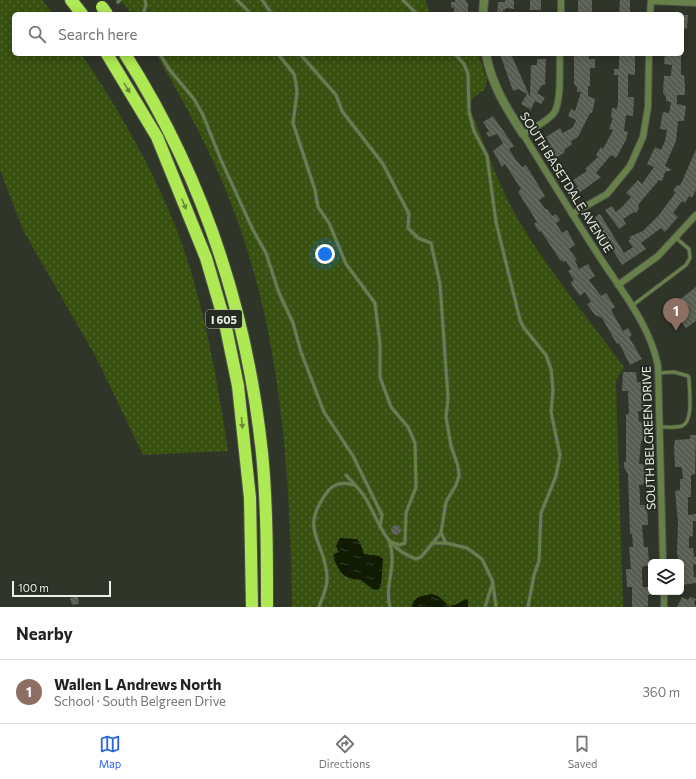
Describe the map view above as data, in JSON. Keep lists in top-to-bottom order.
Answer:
{
  "streets": {
    "highway": ["I 605"],
    "street": ["SOUTH BASETDALE AVENUE", "SOUTH BELGREEN DRIVE"]
  },
  "crossings": [
    ["SOUTH BASETDALE AVENUE", "SOUTH BELGREEN DRIVE"]
  ],
  "scale_bar": "100 m",
  "page": {
    "search": "Search here",
    "pins": "1",
    "scale": "100 m",
    "heading": "Nearby",
    "list": [
      {
        "mark": "1",
        "name": "Wallen L Andrews North",
        "note": "School · South Belgreen Drive",
        "value": "360 m"
      }
    ],
    "nav": ["Map", "Directions", "Saved"]
  }
}
